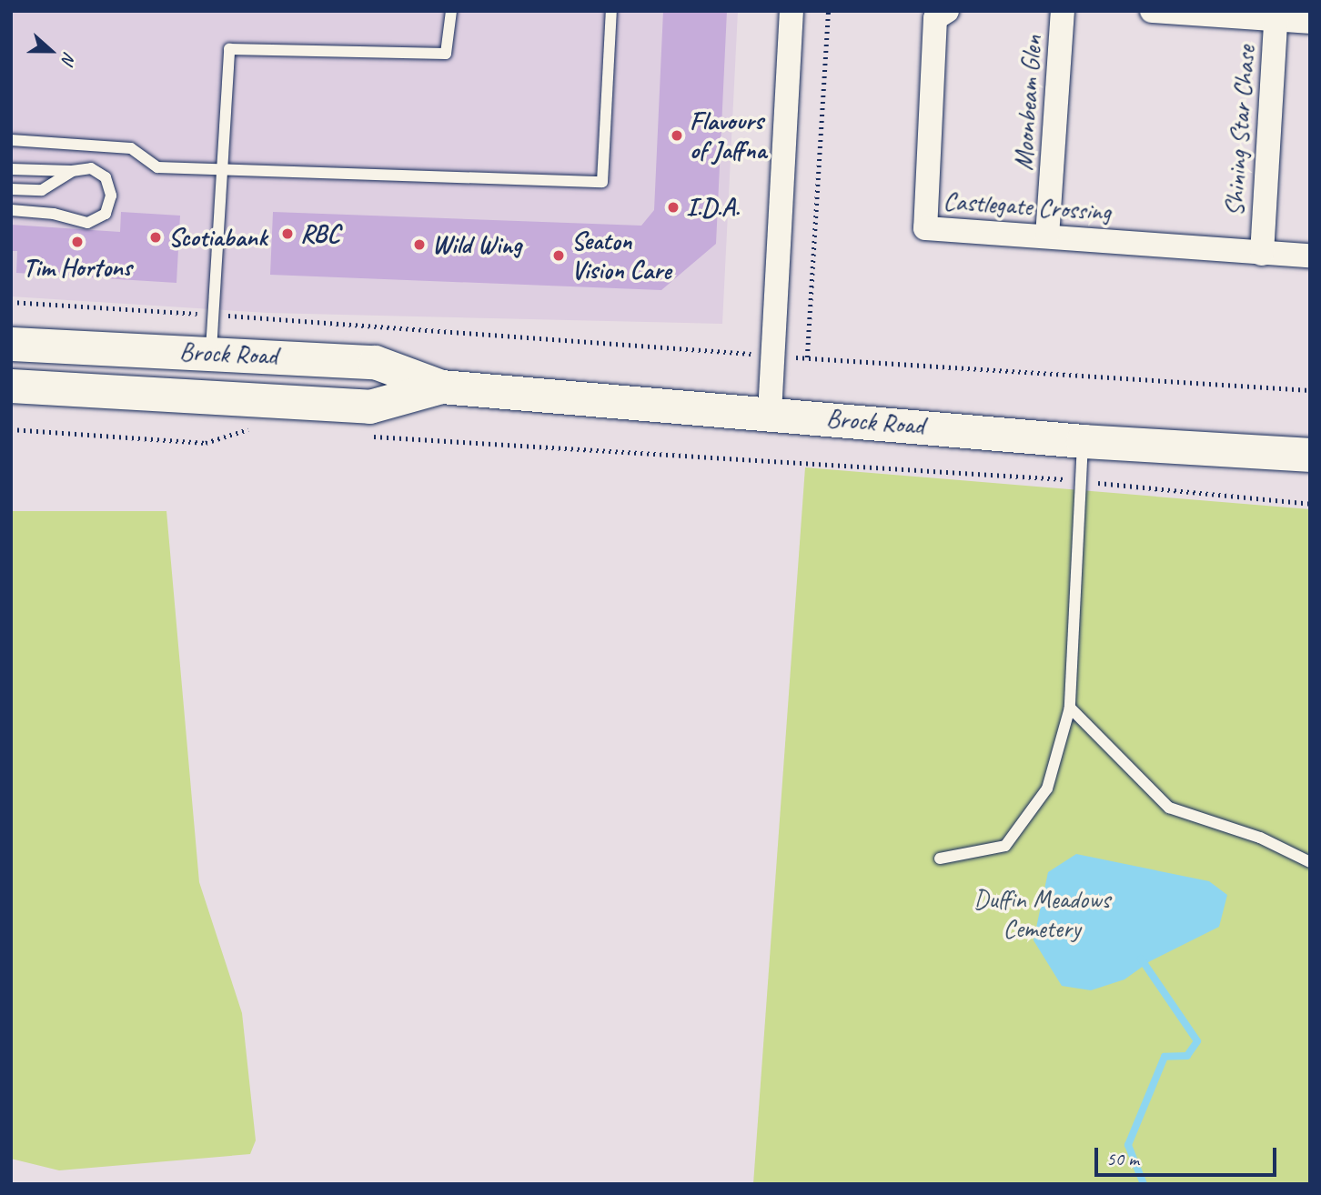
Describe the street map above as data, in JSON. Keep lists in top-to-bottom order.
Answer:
{
  "streets": {
    "main road": ["Brock Road"],
    "street": ["Moonbeam Glen", "Shining Star Chase", "Castlegate Crossing"]
  },
  "crossings": [
    ["Moonbeam Glen", "Castlegate Crossing"],
    ["Shining Star Chase", "Castlegate Crossing"]
  ],
  "parks": ["Duffin Meadows Cemetery"],
  "places": [
    "Flavours of Jaffna",
    "I.D.A.",
    "RBC",
    "Scotiabank",
    "Tim Hortons",
    "Wild Wing",
    "Seaton Vision Care"
  ],
  "scale_bar": "50 m",
  "north": "right"
}
